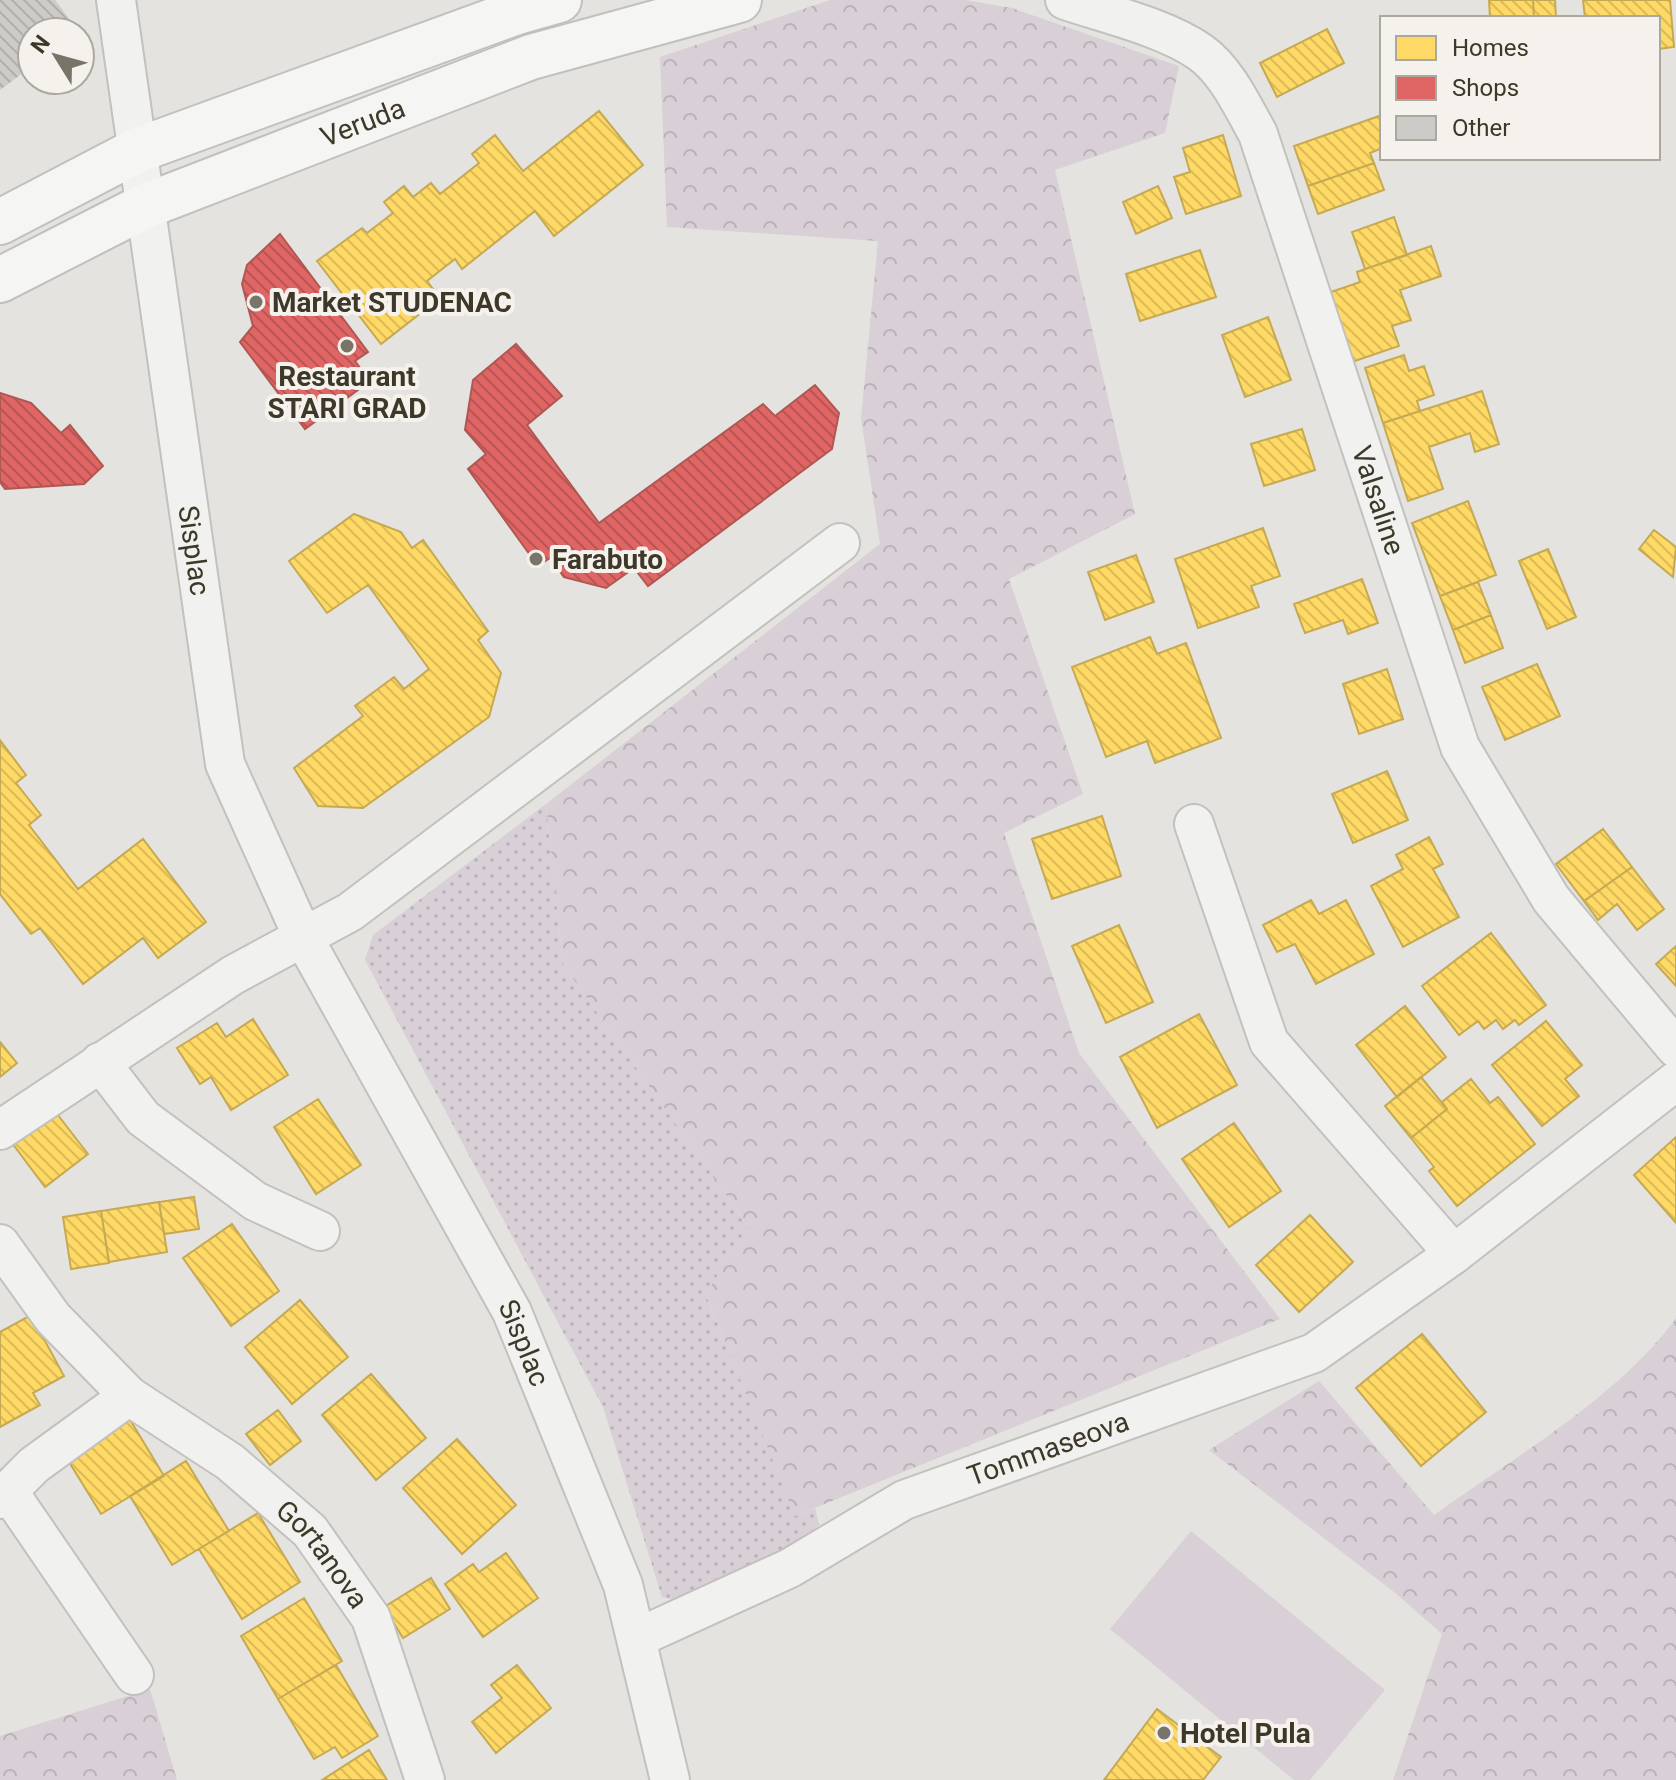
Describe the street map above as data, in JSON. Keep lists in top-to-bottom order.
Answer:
{
  "streets": {
    "main road": ["Veruda"],
    "street": [
      "Valsaline",
      "Sisplac",
      "Tommaseova",
      "Gortanova"
    ]
  },
  "crossings": [
    ["Veruda", "Sisplac"],
    ["Sisplac", "Tommaseova"]
  ],
  "places": [
    "Market STUDENAC",
    "Restaurant STARI GRAD",
    "Farabuto",
    "Hotel Pula"
  ],
  "legend": ["Homes", "Shops", "Other"],
  "north": "top left"
}
